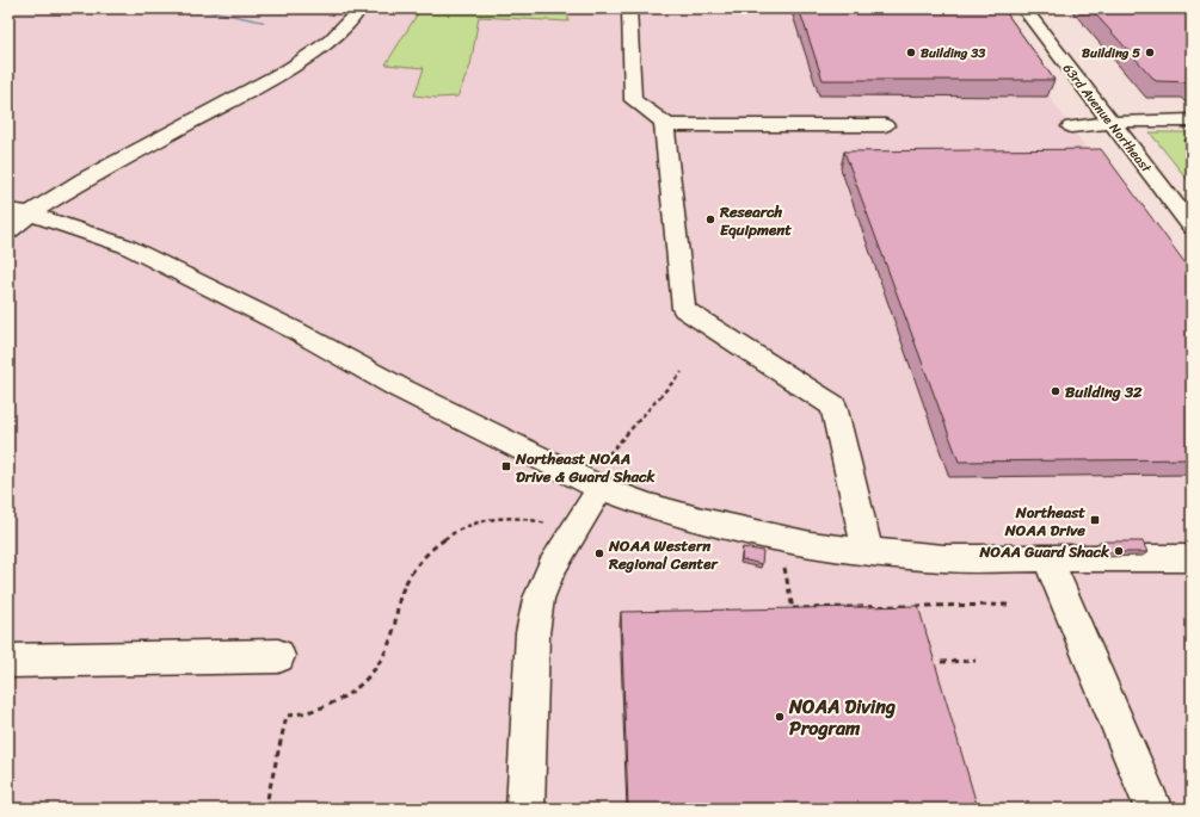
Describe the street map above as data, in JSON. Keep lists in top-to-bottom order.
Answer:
{
  "streets": {
    "street": ["63rd Avenue Northeast"]
  },
  "places": {
    "other": [
      "Building 33",
      "Building 5",
      "Research Equipment",
      "Building 32",
      "NOAA Guard Shack",
      "NOAA Western Regional Center",
      "NOAA Diving Program"
    ],
    "transit": ["Northeast NOAA Drive & Guard Shack", "Northeast NOAA Drive"]
  }
}
